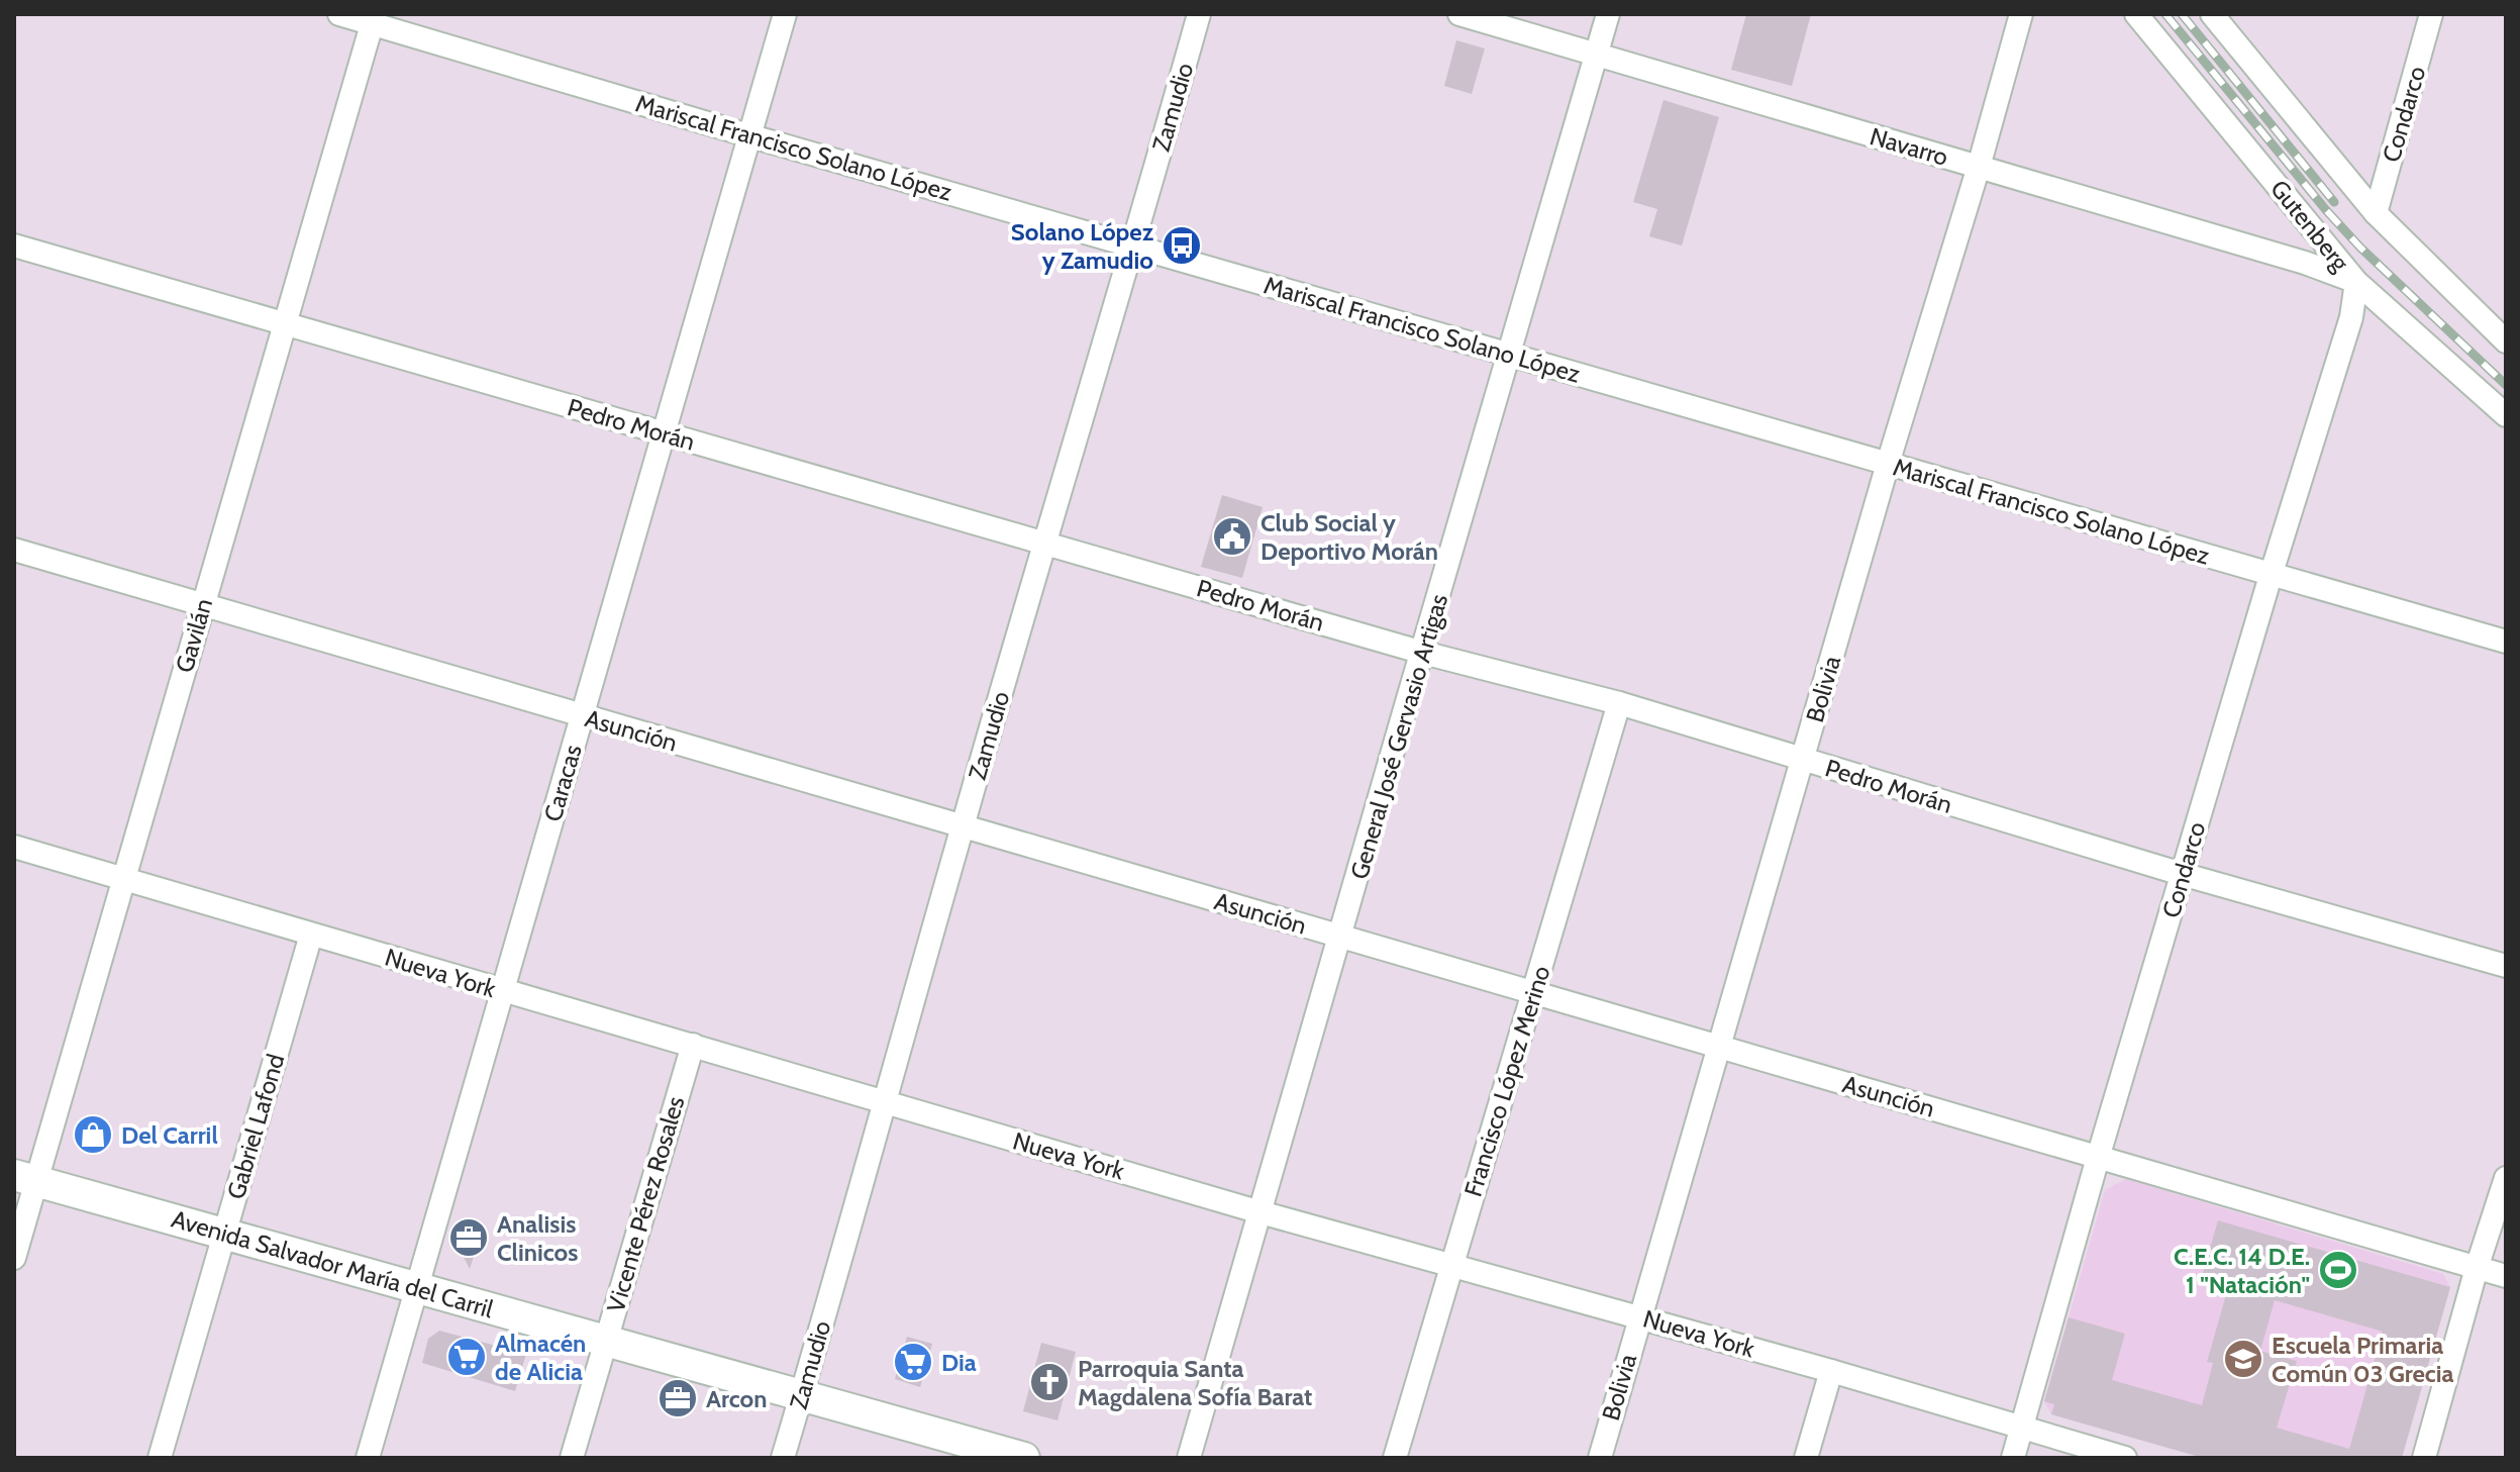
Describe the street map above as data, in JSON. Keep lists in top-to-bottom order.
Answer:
{
  "streets": {
    "main road": ["Avenida Salvador María del Carril"],
    "street": [
      "Zamudio",
      "Condarco",
      "Navarro",
      "Mariscal Francisco Solano López",
      "Gutenberg",
      "Pedro Morán",
      "Gavilán",
      "Bolivia",
      "Asunción",
      "General José Gervasio Artigas",
      "Caracas",
      "Nueva York",
      "Francisco López Merino",
      "Gabriel Lafond",
      "Vicente Pérez Rosales"
    ]
  },
  "crossings": [
    ["Zamudio", "Mariscal Francisco Solano López"],
    ["Zamudio", "Pedro Morán"],
    ["Zamudio", "Asunción"],
    ["Zamudio", "Nueva York"],
    ["Zamudio", "Avenida Salvador María del Carril"],
    ["Condarco", "Navarro"],
    ["Condarco", "Mariscal Francisco Solano López"],
    ["Condarco", "Gutenberg"],
    ["Condarco", "Pedro Morán"],
    ["Condarco", "Asunción"],
    ["Condarco", "Nueva York"],
    ["Navarro", "Gutenberg"],
    ["Navarro", "Bolivia"],
    ["Navarro", "General José Gervasio Artigas"],
    ["Mariscal Francisco Solano López", "Gavilán"],
    ["Mariscal Francisco Solano López", "Bolivia"],
    ["Mariscal Francisco Solano López", "General José Gervasio Artigas"],
    ["Mariscal Francisco Solano López", "Caracas"],
    ["Pedro Morán", "Gavilán"],
    ["Pedro Morán", "Bolivia"],
    ["Pedro Morán", "General José Gervasio Artigas"],
    ["Pedro Morán", "Caracas"],
    ["Pedro Morán", "Francisco López Merino"],
    ["Gavilán", "Asunción"],
    ["Gavilán", "Nueva York"],
    ["Gavilán", "Avenida Salvador María del Carril"],
    ["Bolivia", "Asunción"],
    ["Bolivia", "Nueva York"],
    ["Asunción", "General José Gervasio Artigas"],
    ["Asunción", "Caracas"],
    ["Asunción", "Francisco López Merino"],
    ["General José Gervasio Artigas", "Nueva York"],
    ["Caracas", "Nueva York"],
    ["Caracas", "Avenida Salvador María del Carril"],
    ["Nueva York", "Francisco López Merino"],
    ["Nueva York", "Gabriel Lafond"],
    ["Nueva York", "Vicente Pérez Rosales"],
    ["Gabriel Lafond", "Avenida Salvador María del Carril"],
    ["Vicente Pérez Rosales", "Avenida Salvador María del Carril"]
  ],
  "places": {
    "bus stop": ["Solano López y Zamudio"],
    "public building": ["Club Social y Deportivo Morán"],
    "shop": ["Del Carril"],
    "office": ["Analisis Clinicos", "Arcon"],
    "sports": ["C.E.C. 14 D.E. 1 \"Natación\""],
    "supermarket": ["Almacén de Alicia", "Dia"],
    "school or university": ["Escuela Primaria Común 03 Grecia"],
    "church": ["Parroquia Santa Magdalena Sofía Barat"]
  }
}
